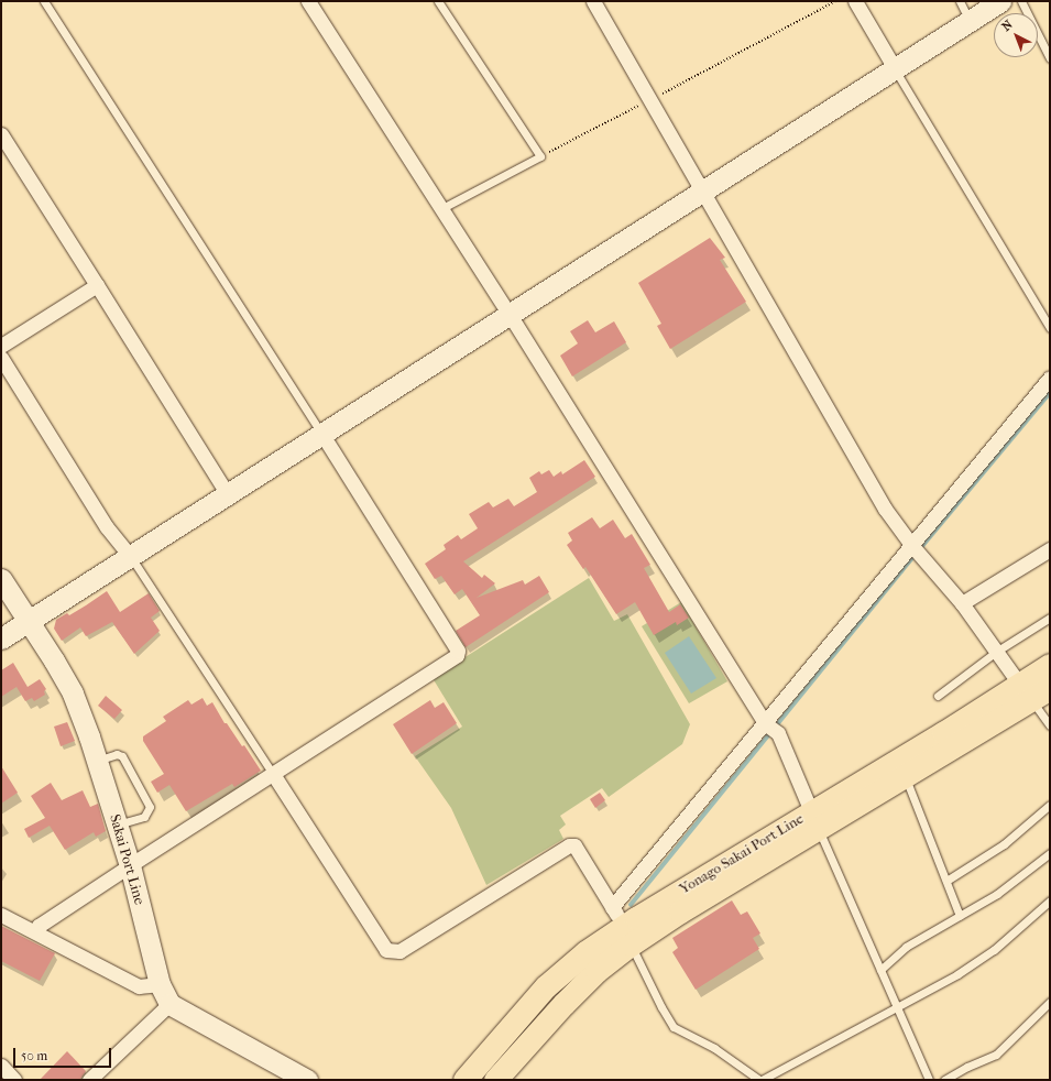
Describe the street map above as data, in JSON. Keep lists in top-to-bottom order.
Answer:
{
  "streets": {
    "main road": ["Yonago Sakai Port Line"],
    "street": ["Sakai Port Line"]
  },
  "scale_bar": "50 m",
  "north": "top left"
}
